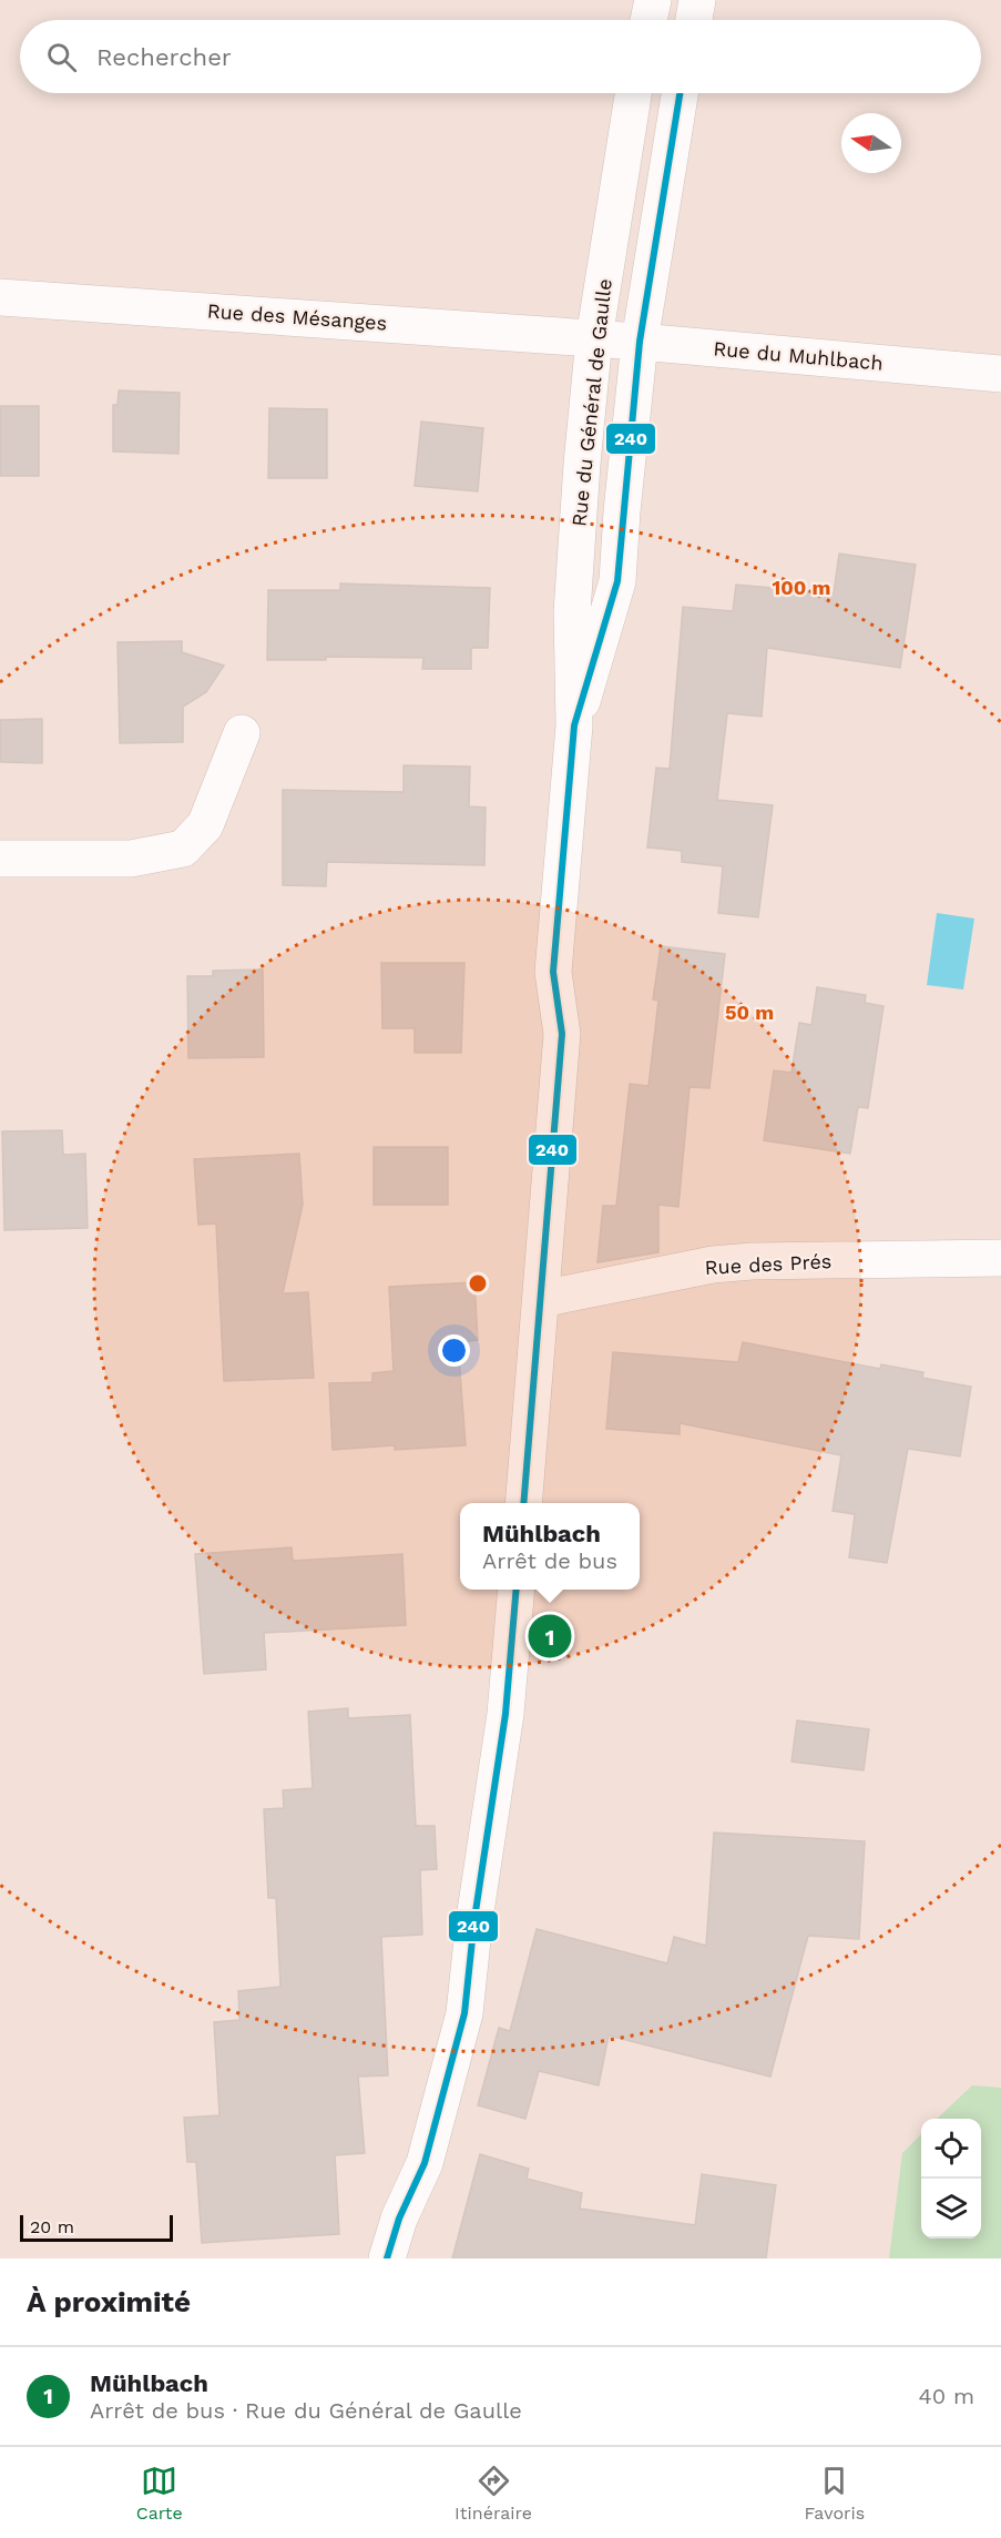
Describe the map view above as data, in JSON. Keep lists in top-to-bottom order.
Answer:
{
  "streets": {
    "street": [
      "Rue des Mésanges",
      "Rue du Muhlbach",
      "Rue du Général de Gaulle",
      "Rue des Prés"
    ]
  },
  "crossings": [
    ["Rue des Mésanges", "Rue du Muhlbach"],
    ["Rue des Mésanges", "Rue du Général de Gaulle"],
    ["Rue du Muhlbach", "Rue du Général de Gaulle"],
    ["Rue du Général de Gaulle", "Rue des Prés"]
  ],
  "lines": ["transit line 240"],
  "scale_bar": "20 m",
  "north": "left",
  "page": {
    "search": "Rechercher",
    "popup": ["Mühlbach", "Arrêt de bus"],
    "pins": "1",
    "scale": "20 m",
    "heading": "À proximité",
    "list": [
      {
        "mark": "1",
        "name": "Mühlbach",
        "note": "Arrêt de bus · Rue du Général de Gaulle",
        "value": "40 m"
      }
    ],
    "nav": ["Carte", "Itinéraire", "Favoris"]
  },
  "rings": ["100 m", "50 m"]
}
